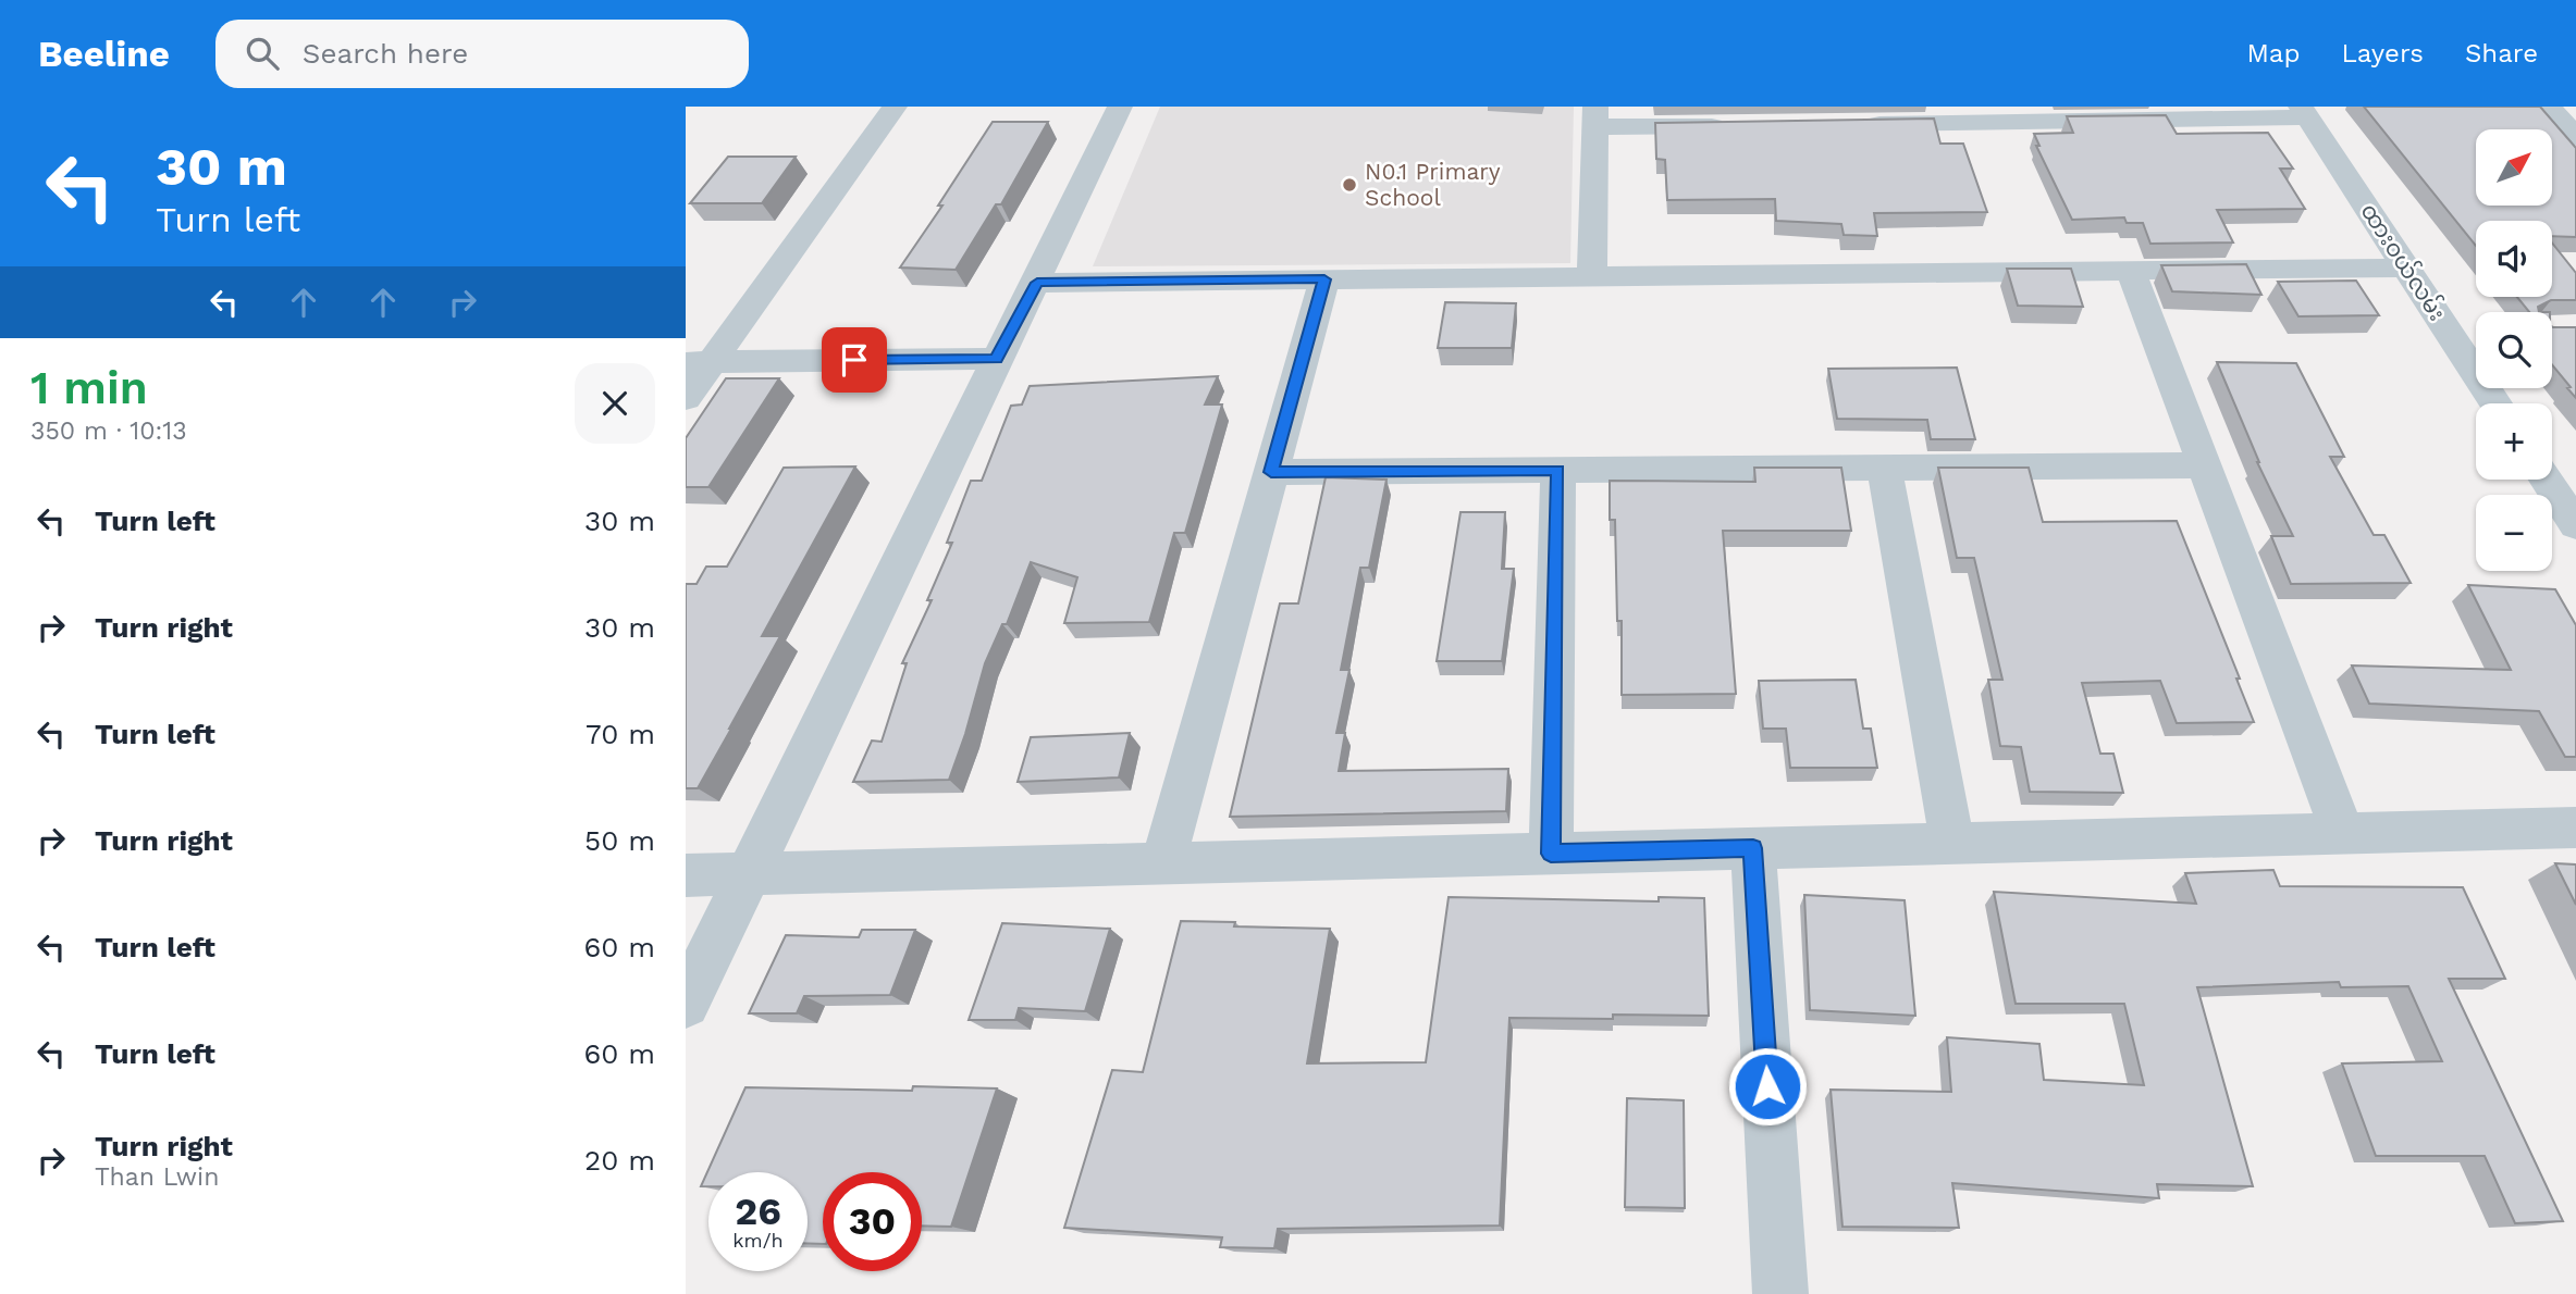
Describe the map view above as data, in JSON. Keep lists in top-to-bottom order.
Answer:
{
  "streets": {
    "street": ["ထားဝယ်လမ်း"]
  },
  "places": ["N0.1 Primary School"],
  "north": "top right",
  "page": {
    "header": "Beeline",
    "search": "Search here",
    "nav": ["Map", "Layers", "Share"],
    "turn": ["30 m", "Turn left"],
    "map_buttons": ["+", "−"],
    "heading": ["1 min", "350 m · 10:13"],
    "list": [
      {
        "name": "Turn left",
        "value": "30 m"
      },
      {
        "name": "Turn right",
        "value": "30 m"
      },
      {
        "name": "Turn left",
        "value": "70 m"
      },
      {
        "name": "Turn right",
        "value": "50 m"
      },
      {
        "name": "Turn left",
        "value": "60 m"
      },
      {
        "name": "Turn left",
        "value": "60 m"
      },
      {
        "name": "Turn right",
        "note": "Than Lwin",
        "value": "20 m"
      }
    ],
    "speed": "26 km/h",
    "limit": "30"
  }
}
